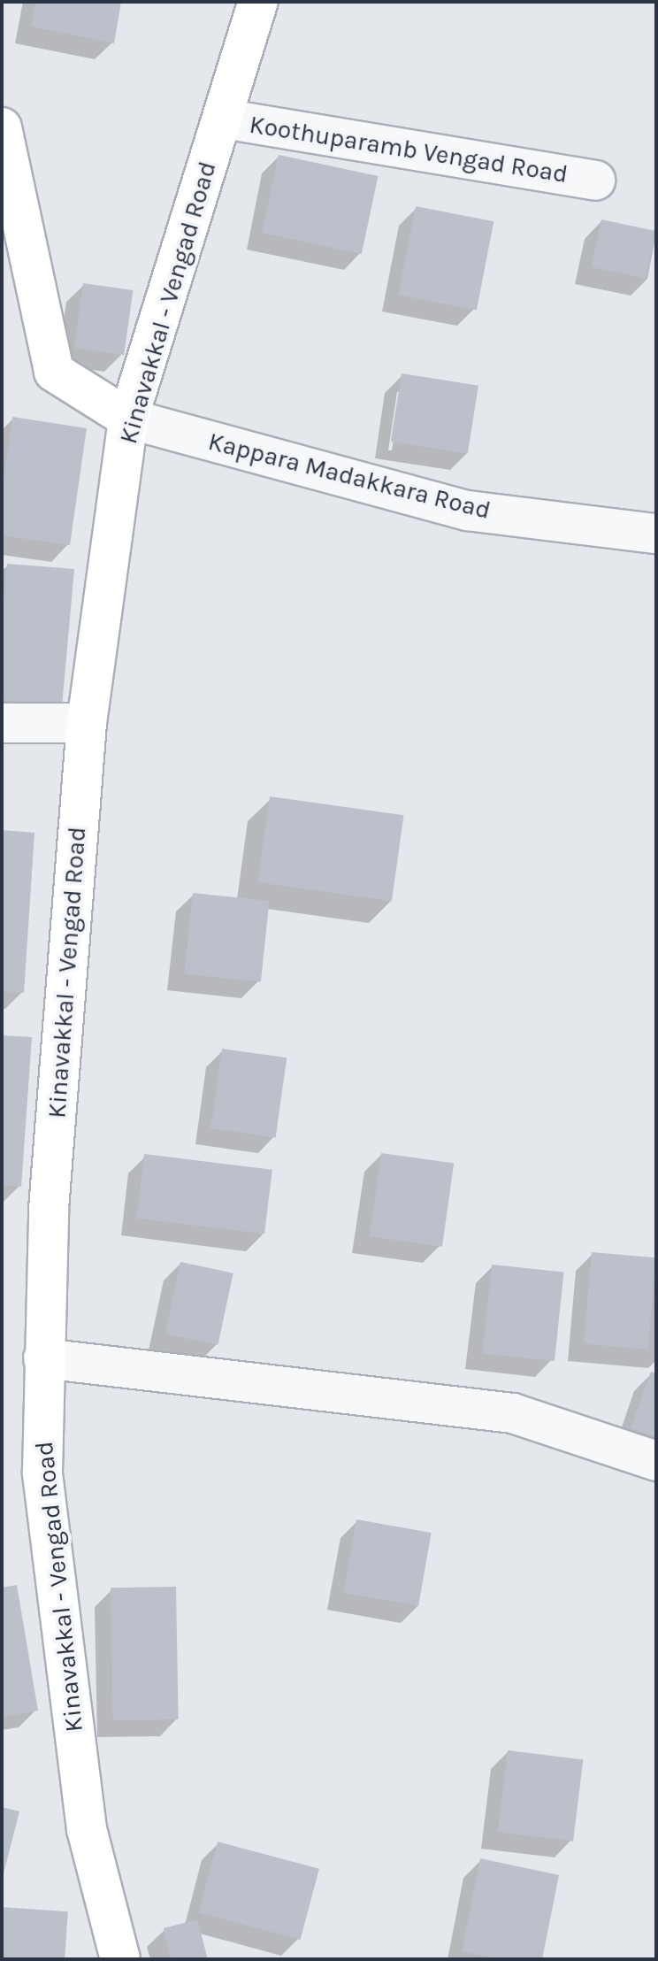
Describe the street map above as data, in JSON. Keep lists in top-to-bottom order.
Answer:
{
  "streets": {
    "main road": ["Kinavakkal - Vengad Road"],
    "street": ["Koothuparamb Vengad Road", "Kappara Madakkara Road"]
  },
  "crossings": [
    ["Koothuparamb Vengad Road", "Kinavakkal - Vengad Road"],
    ["Kinavakkal - Vengad Road", "Kappara Madakkara Road"]
  ]
}
